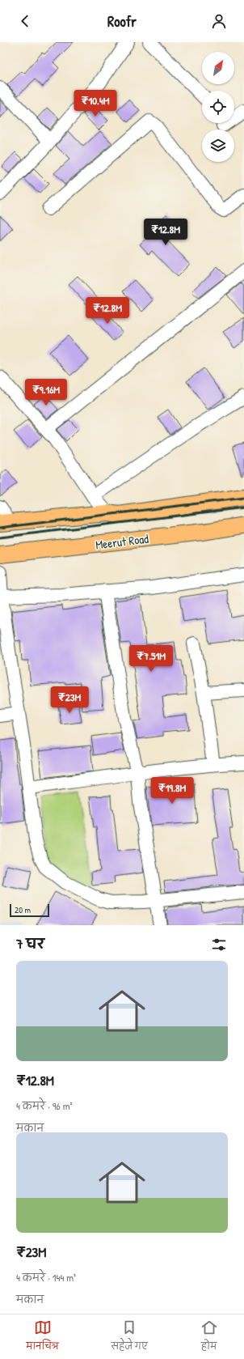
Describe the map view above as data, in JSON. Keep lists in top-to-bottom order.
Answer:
{
  "streets": {
    "main road": ["Meerut Road"]
  },
  "scale_bar": "20 m",
  "north": "top right",
  "page": {
    "header": "Roofr",
    "price": [
      "₹10.4M",
      "₹12.8M",
      "₹12.8M",
      "₹9.16M",
      "₹7.51M",
      "₹23M",
      "₹19.8M"
    ],
    "scale": "20 m",
    "heading": "7 घर",
    "list": [
      {
        "name": "₹12.8M",
        "note": "4 कमरे · 96 m² · मकान"
      },
      {
        "name": "₹23M",
        "note": "4 कमरे · 144 m² · मकान"
      }
    ],
    "tabs": ["मानचित्र", "सहेजे गए", "होम"]
  }
}
